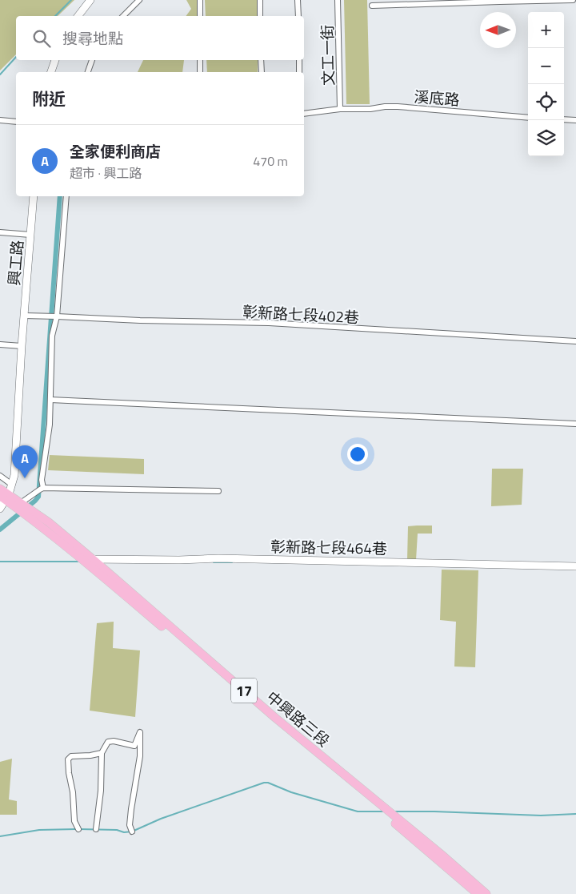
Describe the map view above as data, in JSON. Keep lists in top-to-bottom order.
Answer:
{
  "streets": {
    "main road": ["17", "中興路三段"],
    "street": [
      "文工一街",
      "溪底路",
      "興工路",
      "彰新路七段402巷",
      "彰新路七段464巷"
    ]
  },
  "crossings": [
    ["文工一街", "溪底路"],
    ["興工路", "彰新路七段402巷"],
    ["興工路", "中興路三段"],
    ["彰新路七段464巷", "中興路三段"]
  ],
  "north": "left",
  "page": {
    "map_buttons": ["+", "−"],
    "search": "搜尋地點",
    "heading": "附近",
    "list": [
      {
        "mark": "A",
        "name": "全家便利商店",
        "note": "超市 · 興工路",
        "value": "470 m"
      }
    ],
    "pins": "A"
  }
}
